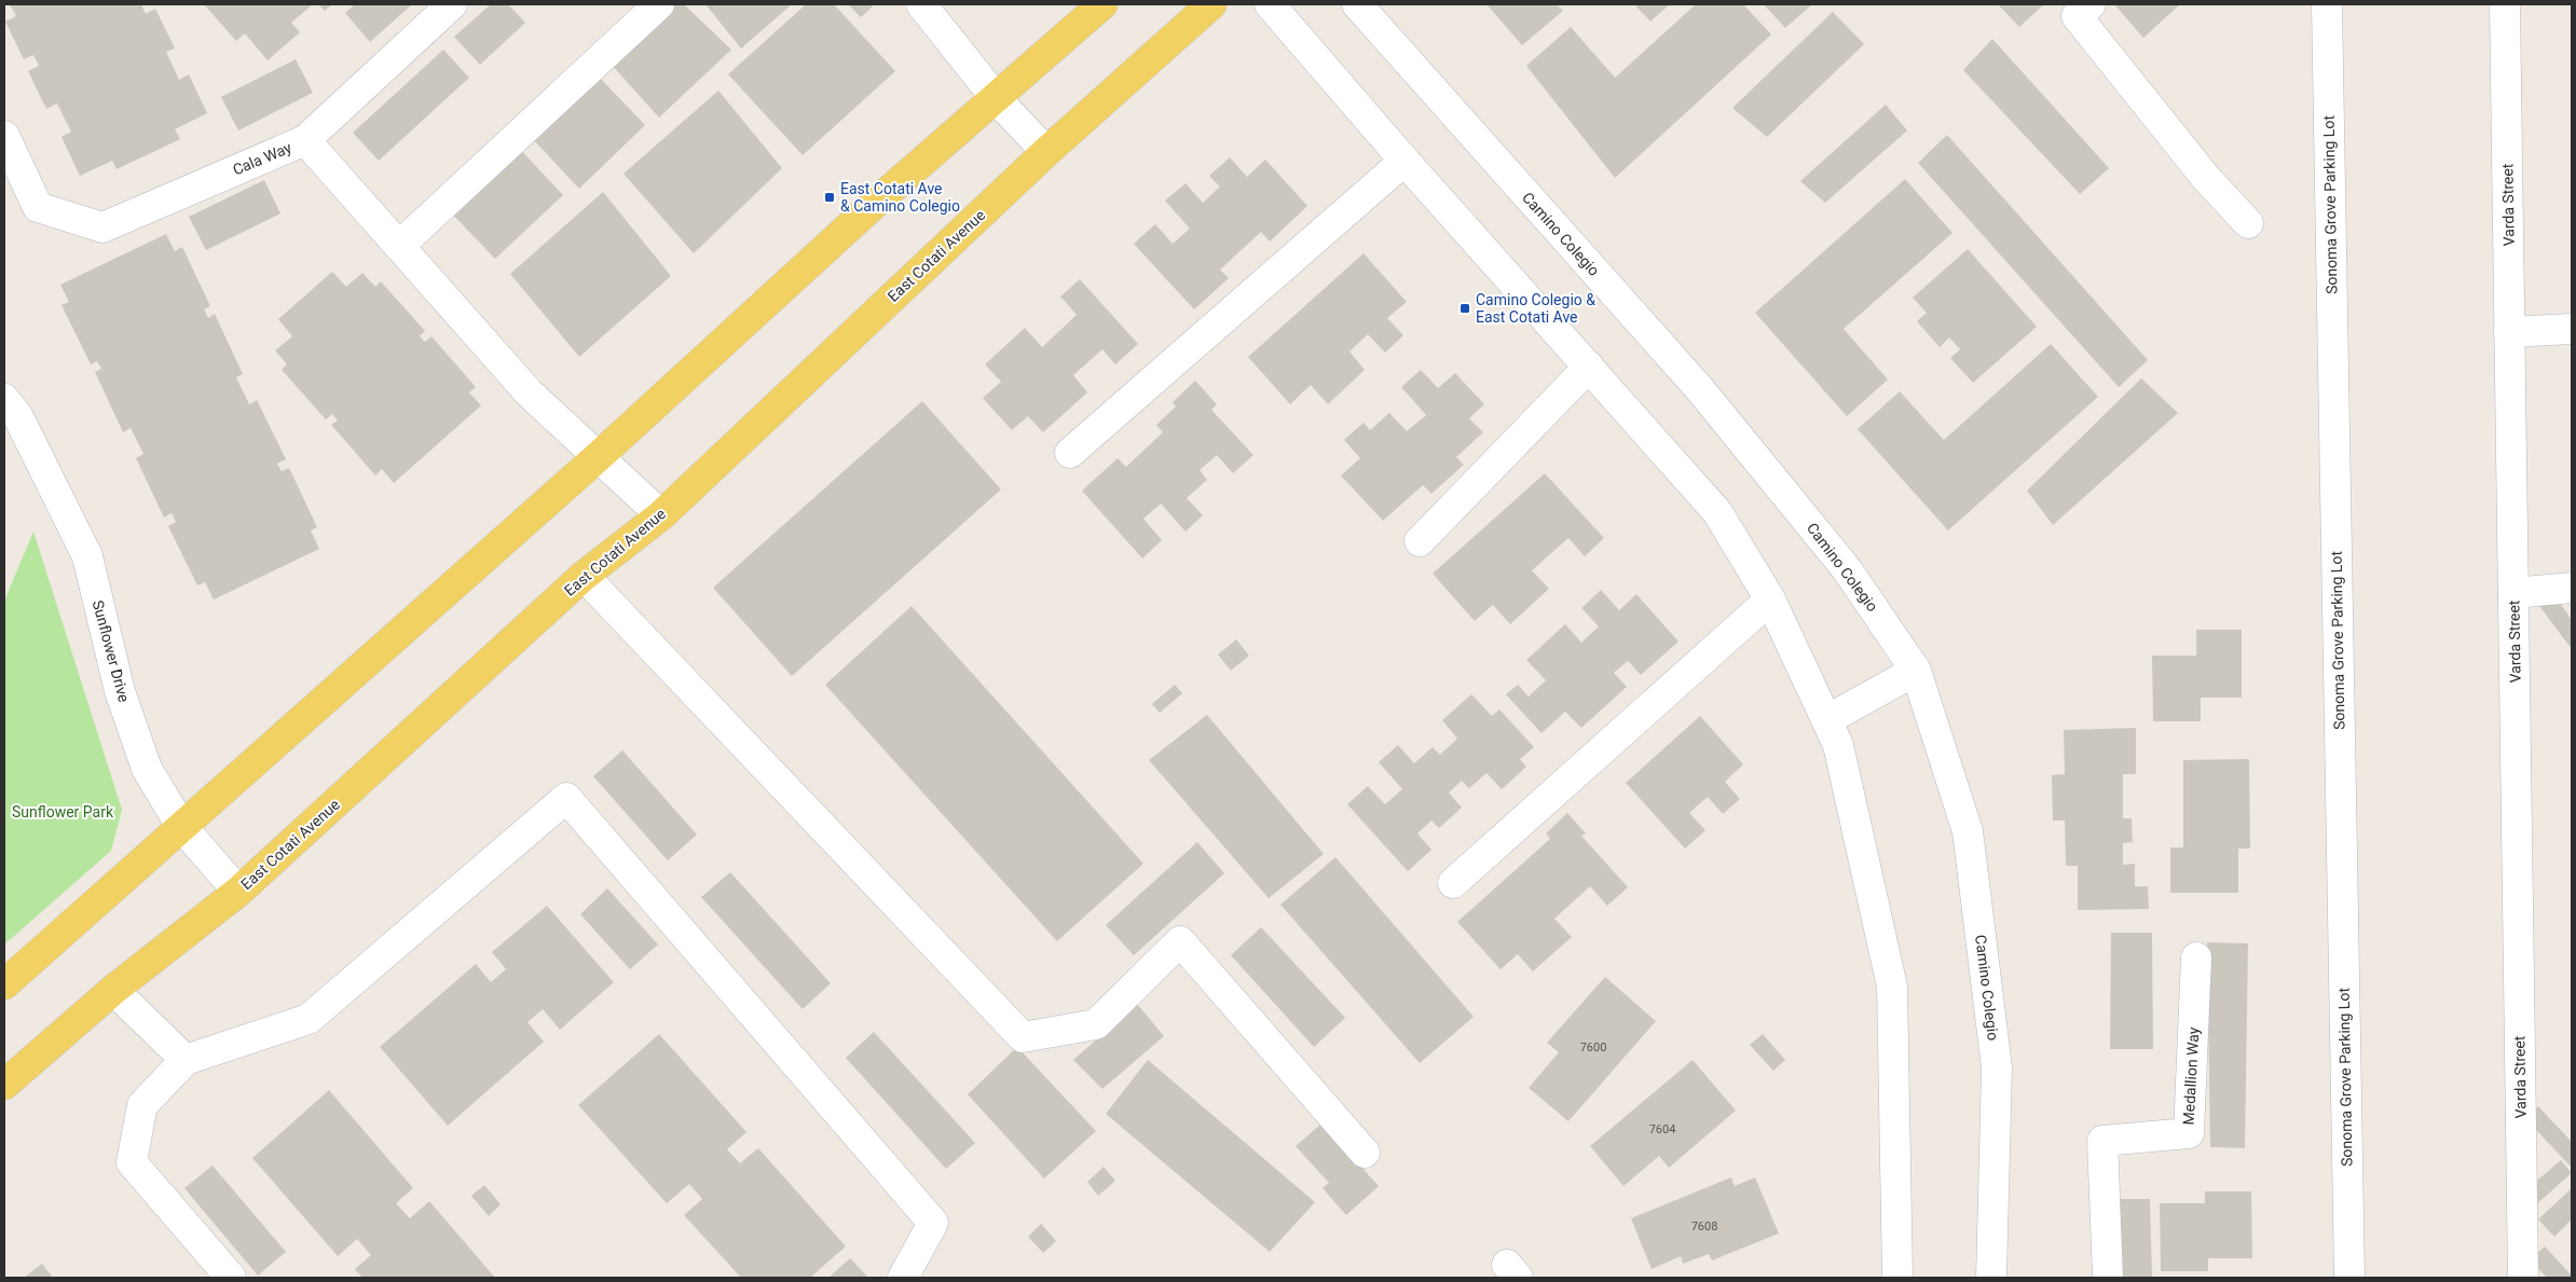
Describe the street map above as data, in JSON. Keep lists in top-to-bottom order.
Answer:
{
  "streets": {
    "main road": ["East Cotati Avenue"],
    "street": [
      "Cala Way",
      "Sonoma Grove Parking Lot",
      "Varda Street",
      "Camino Colegio",
      "Sunflower Drive",
      "Medallion Way"
    ]
  },
  "crossings": [
    ["Cala Way", "East Cotati Avenue"],
    ["East Cotati Avenue", "Sunflower Drive"]
  ],
  "parks": ["Sunflower Park"],
  "places": {
    "transit": ["East Cotati Ave & Camino Colegio", "Camino Colegio & East Cotati Ave"]
  },
  "house_numbers": ["7600", "7604", "7608"]
}
